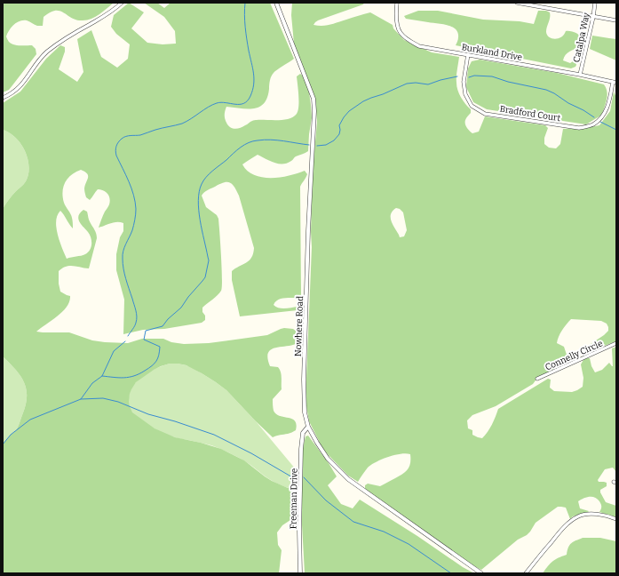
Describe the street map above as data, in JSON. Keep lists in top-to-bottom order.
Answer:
{
  "streets": {
    "street": [
      "Catalpa Way",
      "Burkland Drive",
      "Bradford Court",
      "Nowhere Road",
      "Connelly Circle",
      "Freeman Drive"
    ]
  },
  "crossings": [
    ["Catalpa Way", "Burkland Drive"],
    ["Burkland Drive", "Bradford Court"],
    ["Nowhere Road", "Freeman Drive"]
  ]
}
